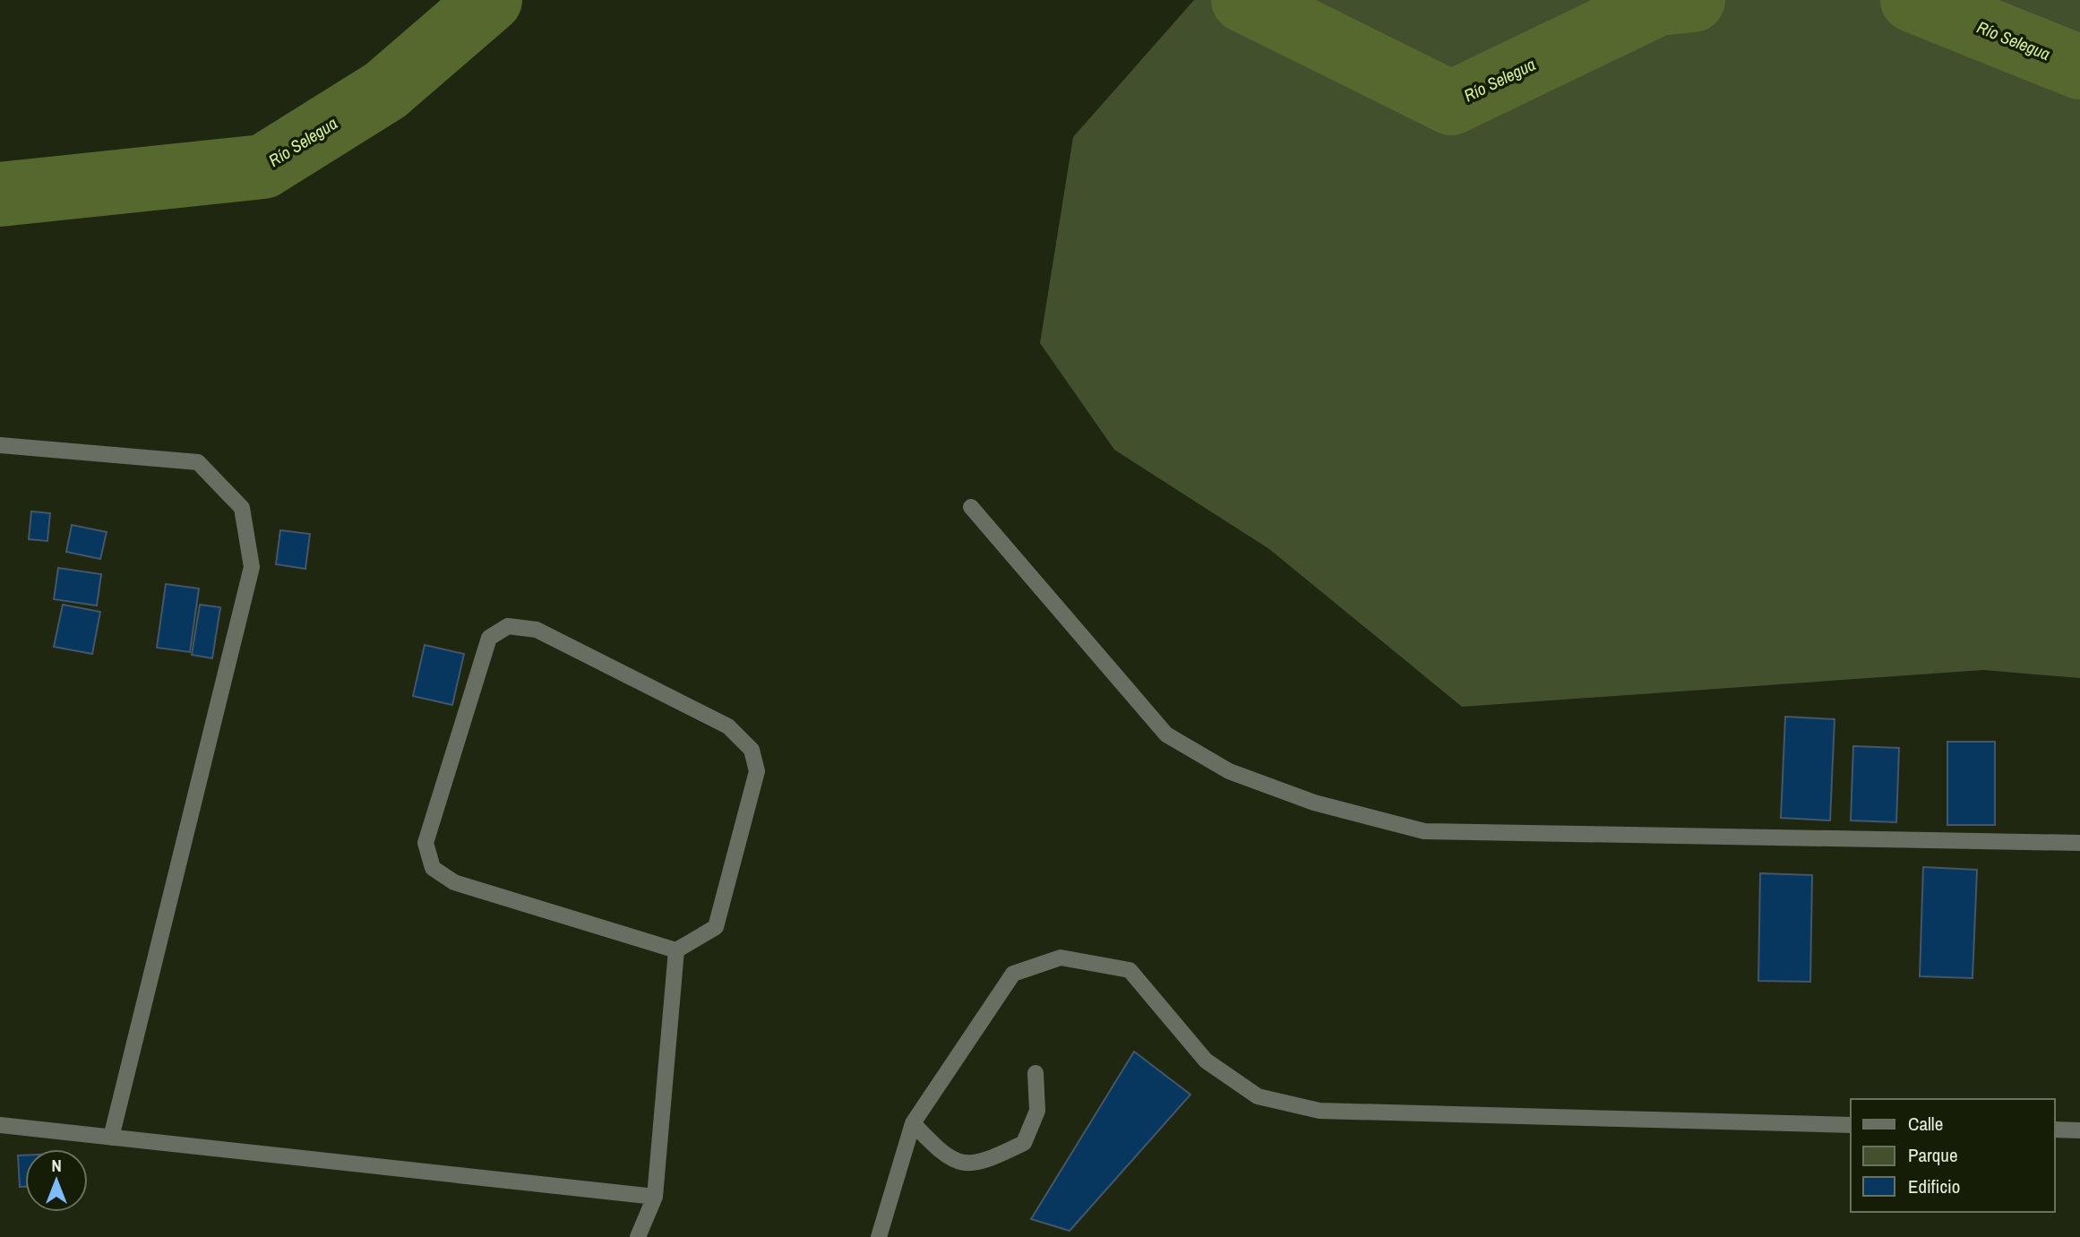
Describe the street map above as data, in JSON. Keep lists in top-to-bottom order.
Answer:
{
  "water": ["Río Selegua"],
  "legend": ["Calle", "Parque", "Edificio"],
  "north": "top"
}
